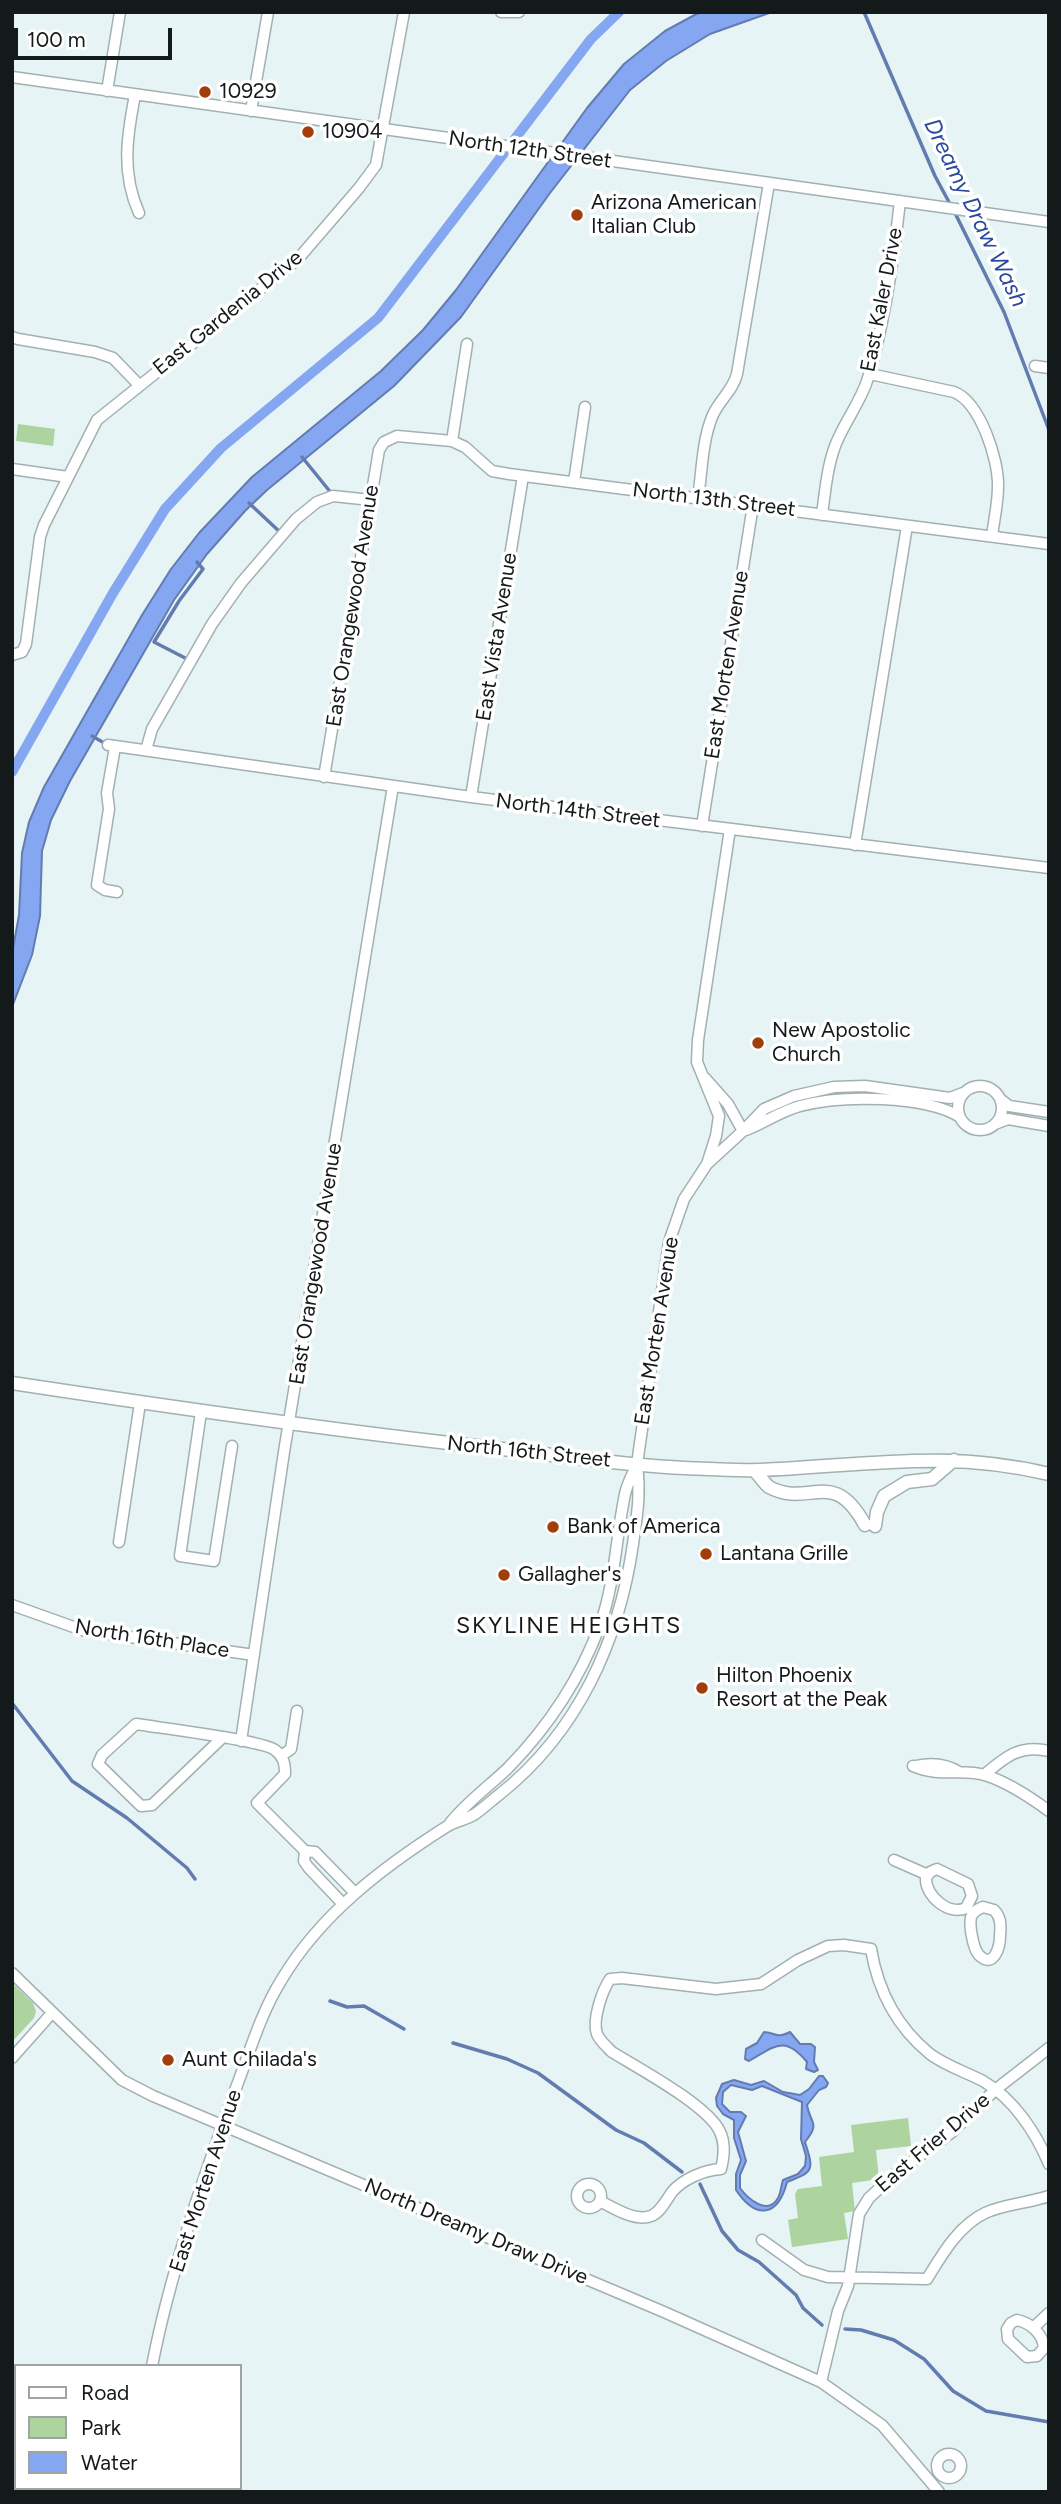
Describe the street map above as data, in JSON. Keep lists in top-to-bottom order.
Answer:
{
  "streets": {
    "main road": ["North 16th Street"],
    "street": [
      "North 12th Street",
      "East Kaler Drive",
      "East Gardenia Drive",
      "North 13th Street",
      "East Orangewood Avenue",
      "East Vista Avenue",
      "East Morten Avenue",
      "North 14th Street",
      "North 16th Place",
      "East Frier Drive",
      "North Dreamy Draw Drive"
    ]
  },
  "crossings": [
    ["North 12th Street", "East Kaler Drive"],
    ["North 12th Street", "East Gardenia Drive"],
    ["East Kaler Drive", "North 13th Street"],
    ["North 13th Street", "East Orangewood Avenue"],
    ["North 13th Street", "East Vista Avenue"],
    ["North 13th Street", "East Morten Avenue"],
    ["East Orangewood Avenue", "North 14th Street"],
    ["East Orangewood Avenue", "North 16th Street"],
    ["East Orangewood Avenue", "North 16th Place"],
    ["East Vista Avenue", "North 14th Street"],
    ["East Morten Avenue", "North 14th Street"],
    ["East Morten Avenue", "North 16th Street"],
    ["East Morten Avenue", "North Dreamy Draw Drive"],
    ["East Frier Drive", "North Dreamy Draw Drive"]
  ],
  "districts": ["SKYLINE HEIGHTS"],
  "water": ["Dreamy Draw Wash"],
  "places": [
    "10929",
    "10904",
    "Arizona American Italian Club",
    "New Apostolic Church",
    "Bank of America",
    "Lantana Grille",
    "Gallagher's",
    "Hilton Phoenix Resort at the Peak",
    "Aunt Chilada's"
  ],
  "legend": ["Road", "Park", "Water"],
  "scale_bar": "100 m"
}
